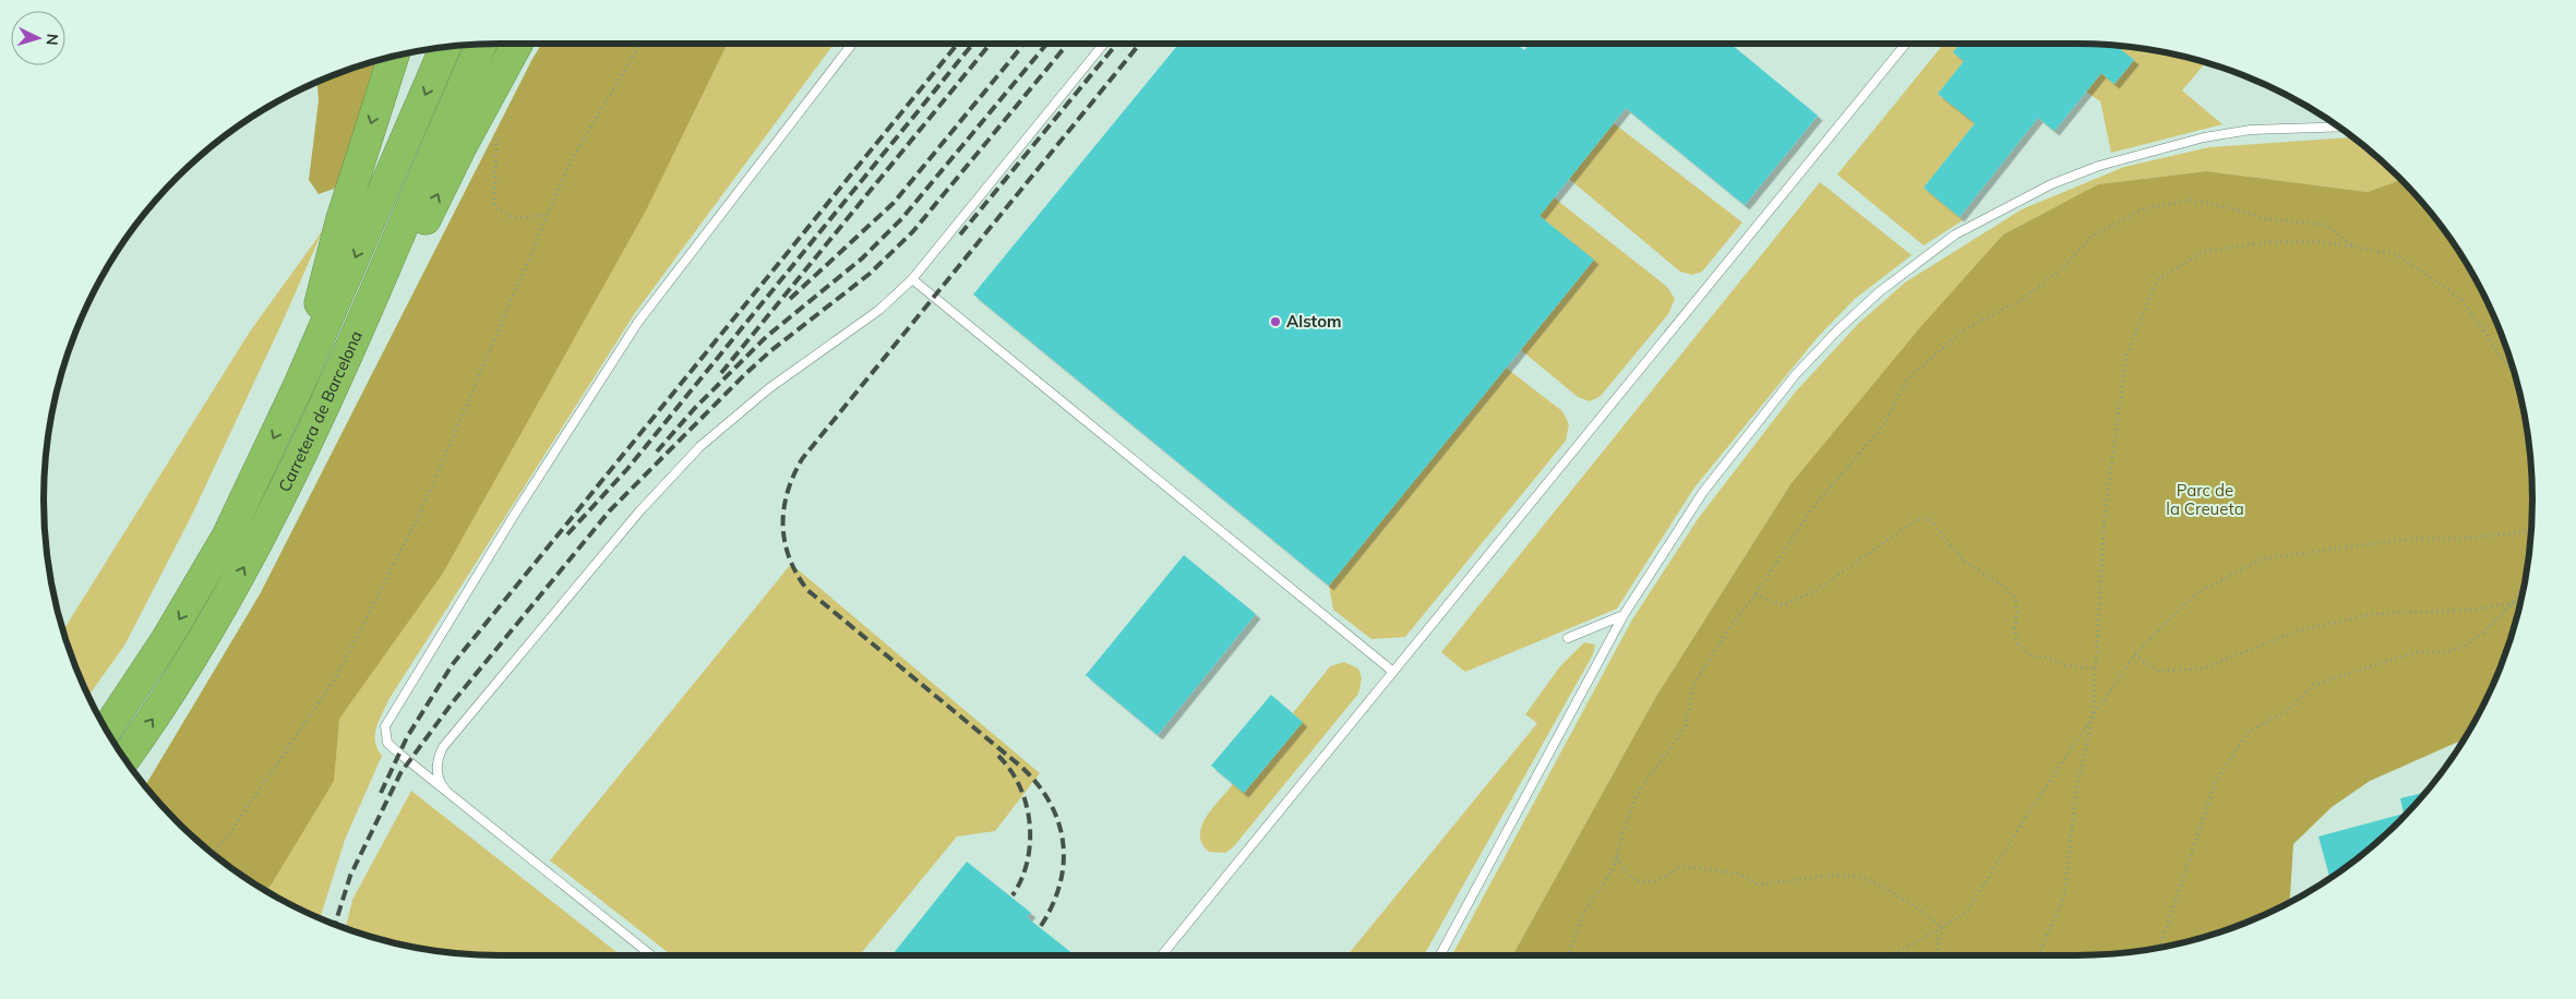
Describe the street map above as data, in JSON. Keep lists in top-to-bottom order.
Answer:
{
  "streets": {
    "highway": ["Carretera de Barcelona"]
  },
  "parks": ["Parc de la Creueta"],
  "places": ["Alstom"],
  "north": "right"
}
